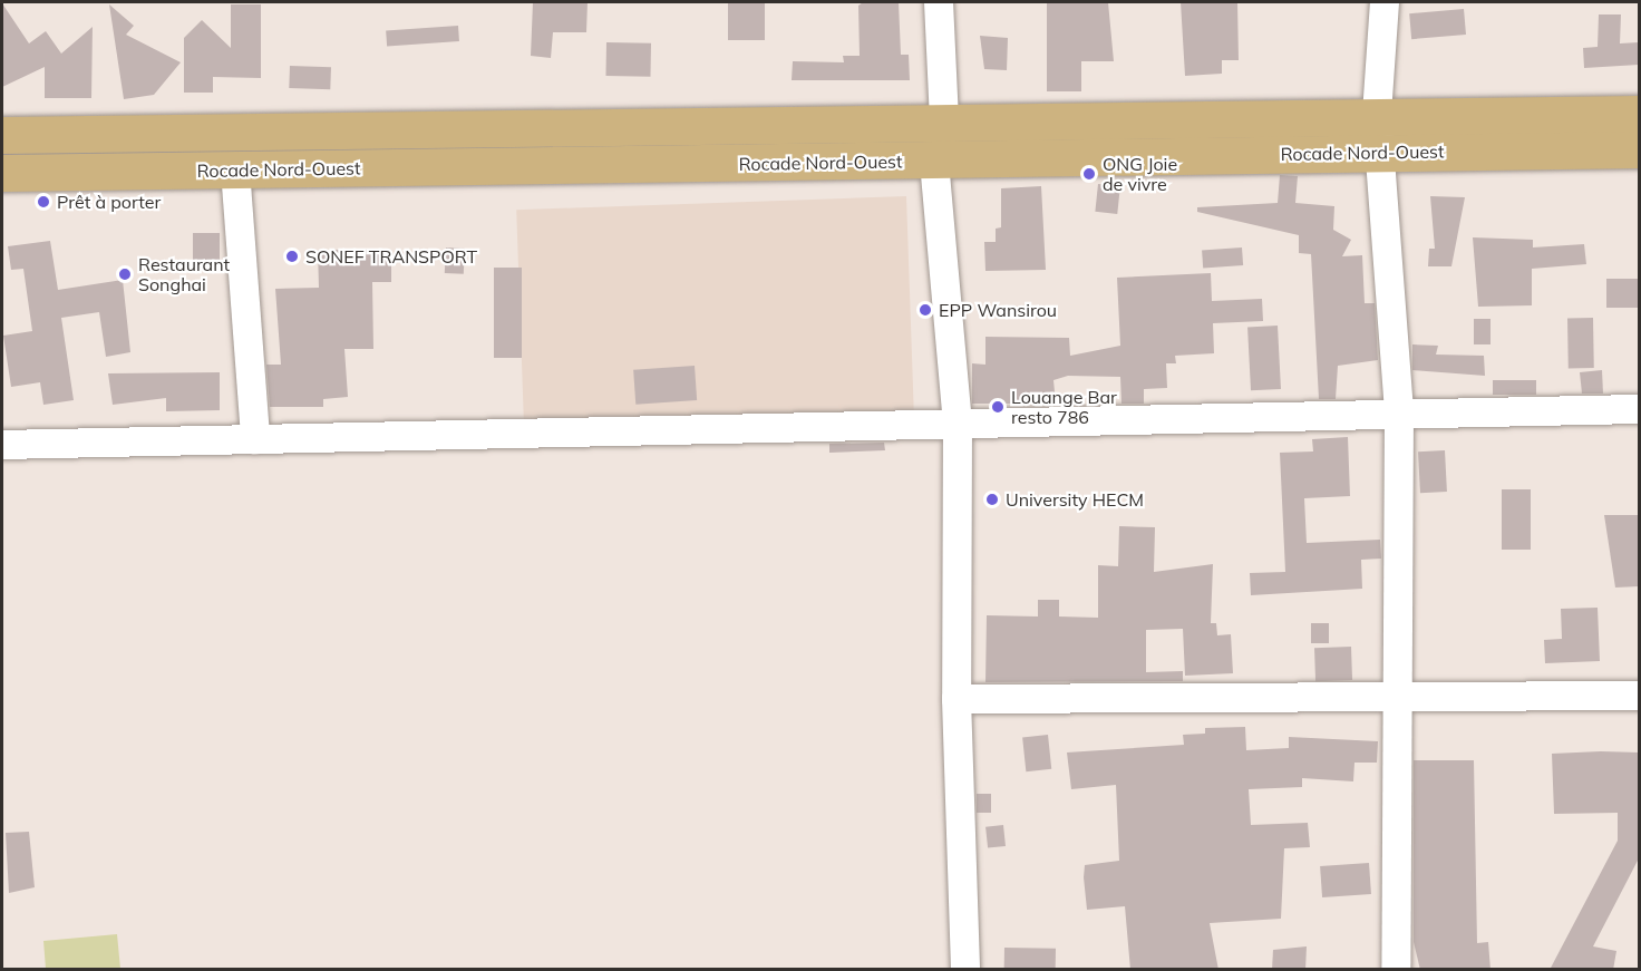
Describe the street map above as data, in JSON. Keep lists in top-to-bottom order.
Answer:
{
  "streets": {
    "main road": ["Rocade Nord-Ouest"]
  },
  "places": [
    "ONG Joie de vivre",
    "Prêt à porter",
    "SONEF TRANSPORT",
    "Restaurant Songhai",
    "EPP Wansirou",
    "Louange Bar resto 786",
    "University HECM"
  ]
}
